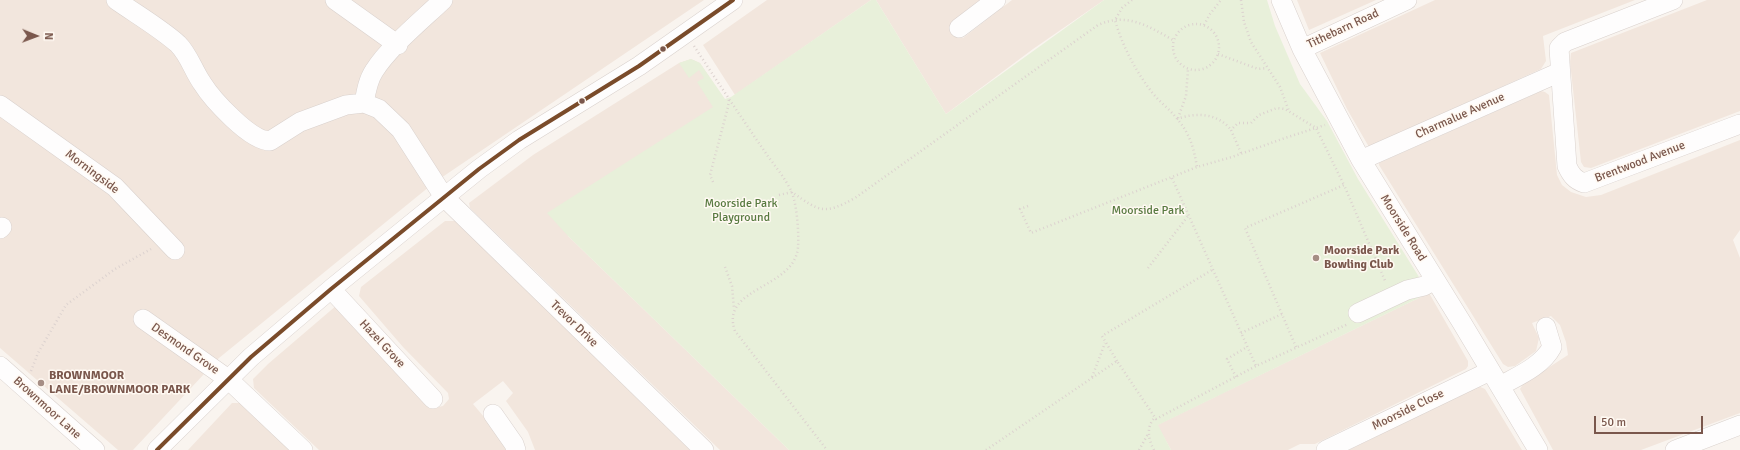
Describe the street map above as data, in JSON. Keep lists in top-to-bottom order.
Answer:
{
  "streets": {
    "street": [
      "Tithebarn Road",
      "Charmalue Avenue",
      "Brentwood Avenue",
      "Morningside",
      "Moorside Road",
      "Trevor Drive",
      "Hazel Grove",
      "Desmond Grove",
      "Brownmoor Lane",
      "Moorside Close"
    ]
  },
  "crossings": [
    ["Tithebarn Road", "Moorside Road"],
    ["Charmalue Avenue", "Brentwood Avenue"],
    ["Charmalue Avenue", "Moorside Road"],
    ["Moorside Road", "Moorside Close"]
  ],
  "parks": ["Moorside Park Playground", "Moorside Park"],
  "places": ["Moorside Park Bowling Club", "BROWNMOOR LANE/BROWNMOOR PARK"],
  "scale_bar": "50 m",
  "north": "right"
}
